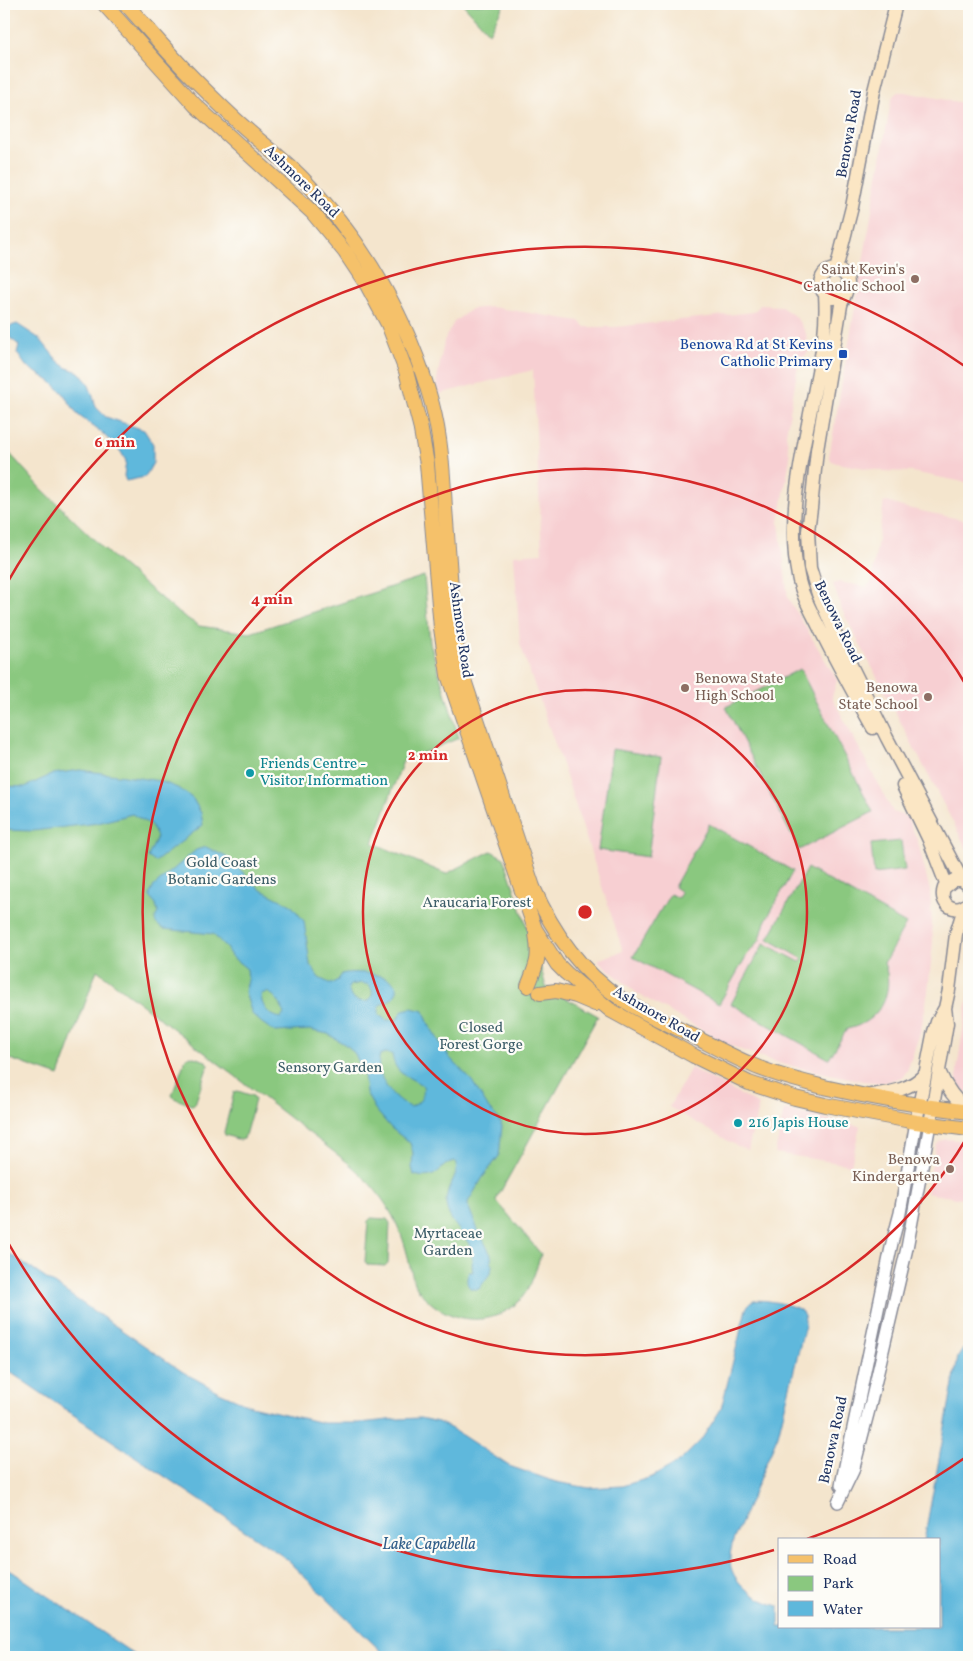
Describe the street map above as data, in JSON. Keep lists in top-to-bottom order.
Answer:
{
  "streets": {
    "main road": ["Benowa Road", "Ashmore Road"]
  },
  "crossings": [
    ["Benowa Road", "Ashmore Road"]
  ],
  "water": ["Lake Capabella"],
  "parks": [
    "Gold Coast Botanic Gardens",
    "Araucaria Forest",
    "Closed Forest Gorge",
    "Sensory Garden",
    "Myrtaceae Garden"
  ],
  "places": {
    "other": [
      "Saint Kevin's Catholic School",
      "Benowa State High School",
      "Benowa State School",
      "Friends Centre - Visitor Information",
      "216 Japis House",
      "Benowa Kindergarten"
    ],
    "transit": ["Benowa Rd at St Kevins Catholic Primary"]
  },
  "legend": ["Road", "Park", "Water"],
  "rings": ["6 min", "4 min", "2 min"]
}
